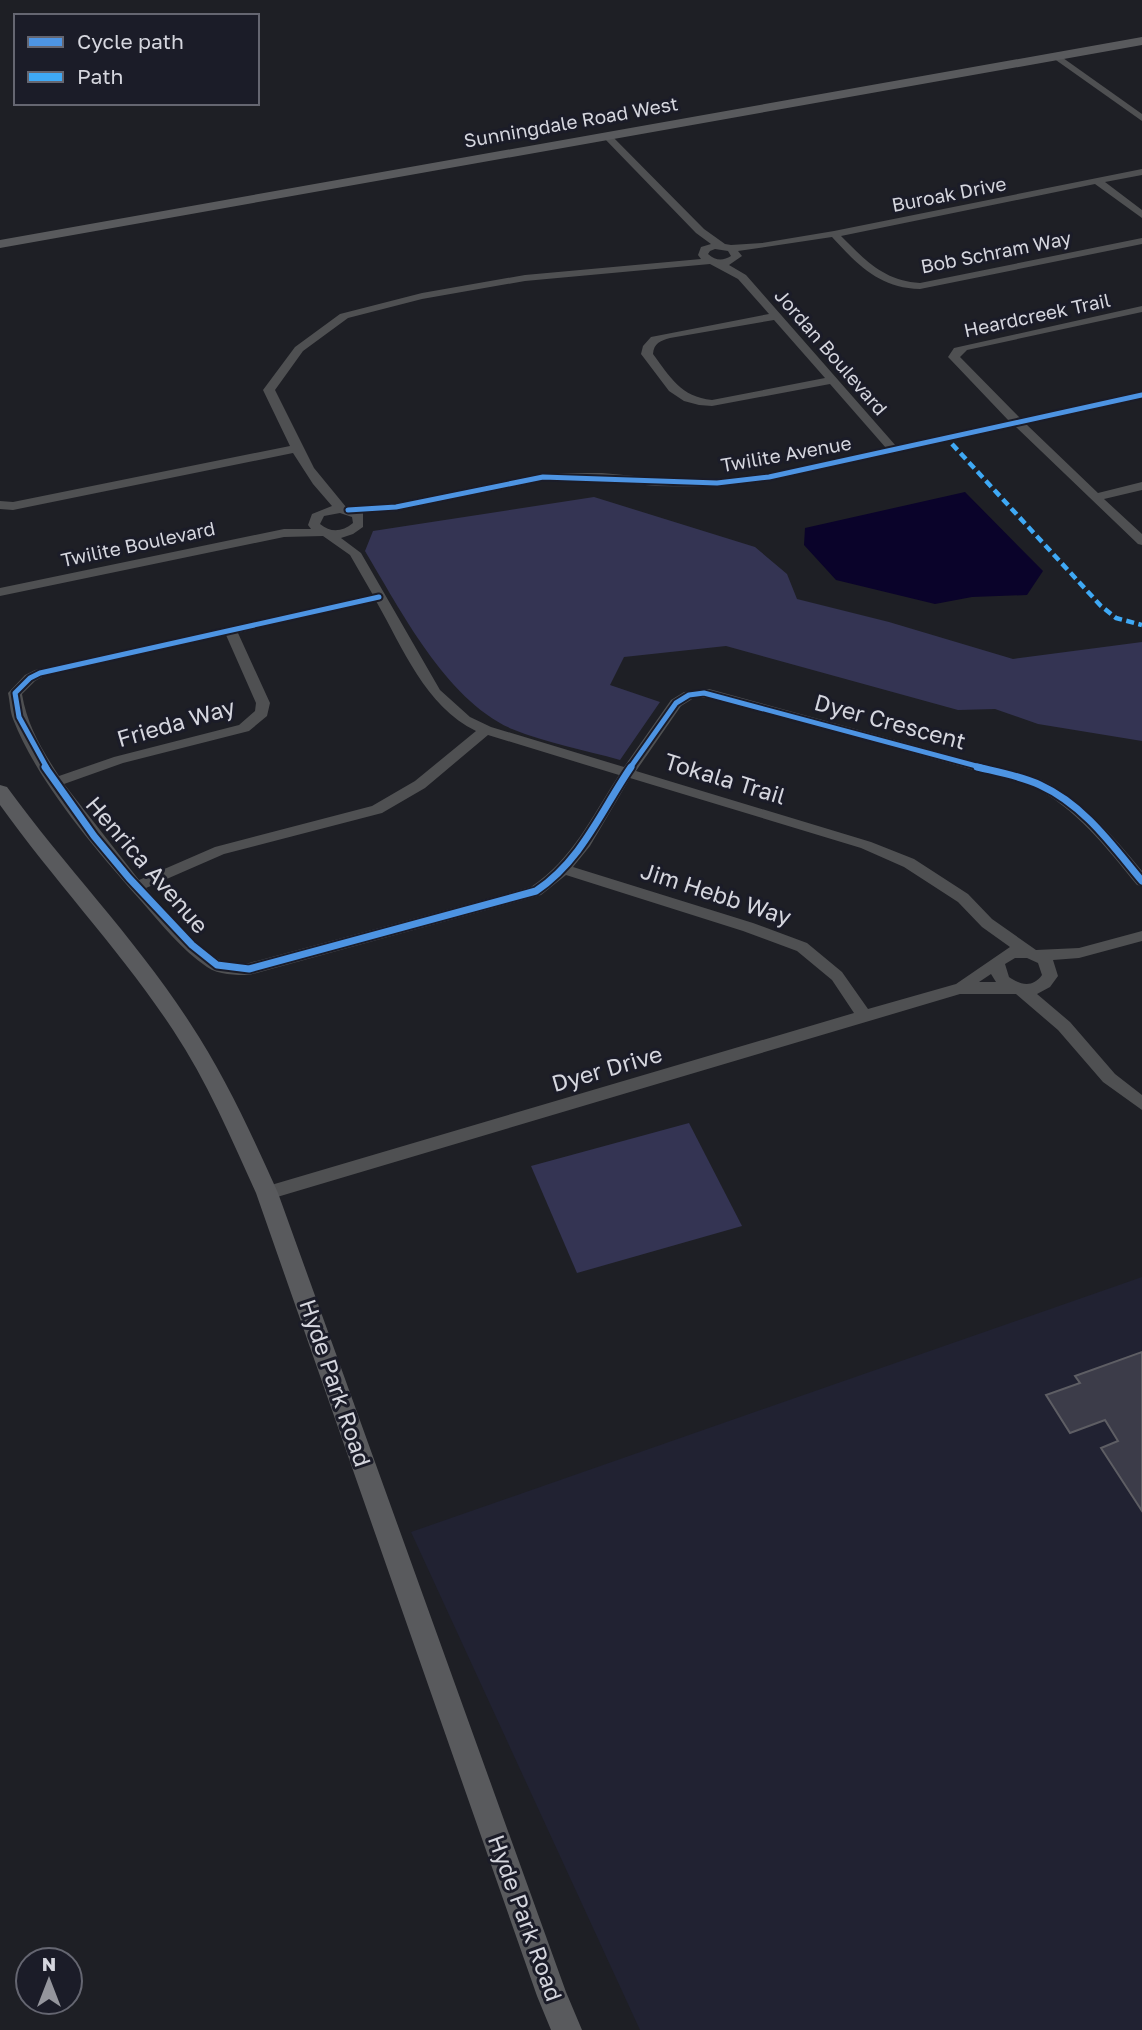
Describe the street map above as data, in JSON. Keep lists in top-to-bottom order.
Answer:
{
  "streets": {
    "main road": ["Sunningdale Road West", "Hyde Park Road"],
    "street": [
      "Buroak Drive",
      "Bob Schram Way",
      "Heardcreek Trail",
      "Jordan Boulevard",
      "Twilite Avenue",
      "Twilite Boulevard",
      "Dyer Crescent",
      "Frieda Way",
      "Tokala Trail",
      "Henrica Avenue",
      "Jim Hebb Way",
      "Dyer Drive"
    ]
  },
  "crossings": [
    ["Buroak Drive", "Bob Schram Way"],
    ["Buroak Drive", "Jordan Boulevard"],
    ["Heardcreek Trail", "Twilite Avenue"],
    ["Jordan Boulevard", "Twilite Avenue"],
    ["Twilite Avenue", "Twilite Boulevard"],
    ["Twilite Avenue", "Tokala Trail"],
    ["Twilite Boulevard", "Tokala Trail"],
    ["Dyer Crescent", "Tokala Trail"],
    ["Dyer Crescent", "Henrica Avenue"],
    ["Frieda Way", "Henrica Avenue"],
    ["Tokala Trail", "Henrica Avenue"],
    ["Tokala Trail", "Dyer Drive"],
    ["Henrica Avenue", "Jim Hebb Way"],
    ["Jim Hebb Way", "Dyer Drive"],
    ["Dyer Drive", "Hyde Park Road"]
  ],
  "legend": ["Cycle path", "Path"],
  "north": "top"
}
